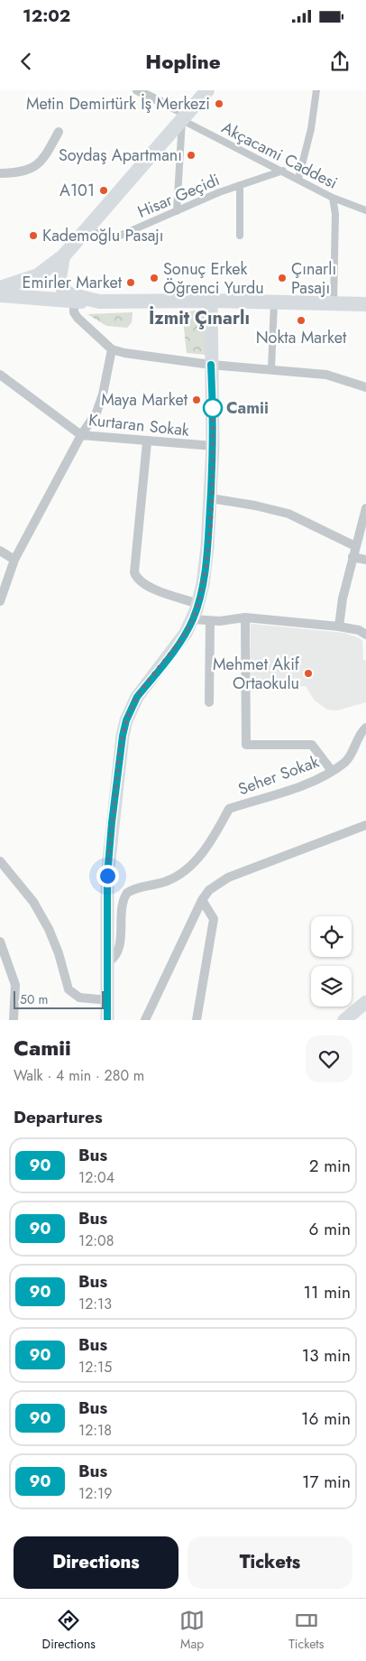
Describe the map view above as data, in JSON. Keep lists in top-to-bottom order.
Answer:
{
  "streets": {
    "street": [
      "Akçacami Caddesi",
      "Hisar Geçidi",
      "Kurtaran Sokak",
      "Seher Sokak"
    ]
  },
  "crossings": [
    ["Akçacami Caddesi", "Hisar Geçidi"]
  ],
  "districts": ["İzmit Çınarlı"],
  "places": [
    "Metin Demirtürk İş Merkezi",
    "Soydaş Apartmanı",
    "A101",
    "Kademoğlu Pasajı",
    "Sonuç Erkek Öğrenci Yurdu",
    "Çınarlı Pasajı",
    "Emirler Market",
    "Nokta Market",
    "Maya Market",
    "Camii",
    "Mehmet Akif Ortaokulu"
  ],
  "lines": ["bus line 90"],
  "scale_bar": "50 m",
  "page": {
    "status": "12:02",
    "header": "Hopline",
    "scale": "50 m",
    "heading": [
      ["Camii", "Walk · 4 min · 280 m"],
      "Departures"
    ],
    "list": [
      {
        "mark": "90",
        "name": "Bus",
        "note": "12:04",
        "value": "2 min"
      },
      {
        "mark": "90",
        "name": "Bus",
        "note": "12:08",
        "value": "6 min"
      },
      {
        "mark": "90",
        "name": "Bus",
        "note": "12:13",
        "value": "11 min"
      },
      {
        "mark": "90",
        "name": "Bus",
        "note": "12:15",
        "value": "13 min"
      },
      {
        "mark": "90",
        "name": "Bus",
        "note": "12:18",
        "value": "16 min"
      },
      {
        "mark": "90",
        "name": "Bus",
        "note": "12:19",
        "value": "17 min"
      }
    ],
    "buttons": ["Directions", "Tickets"],
    "tabs": ["Directions", "Map", "Tickets"]
  }
}
